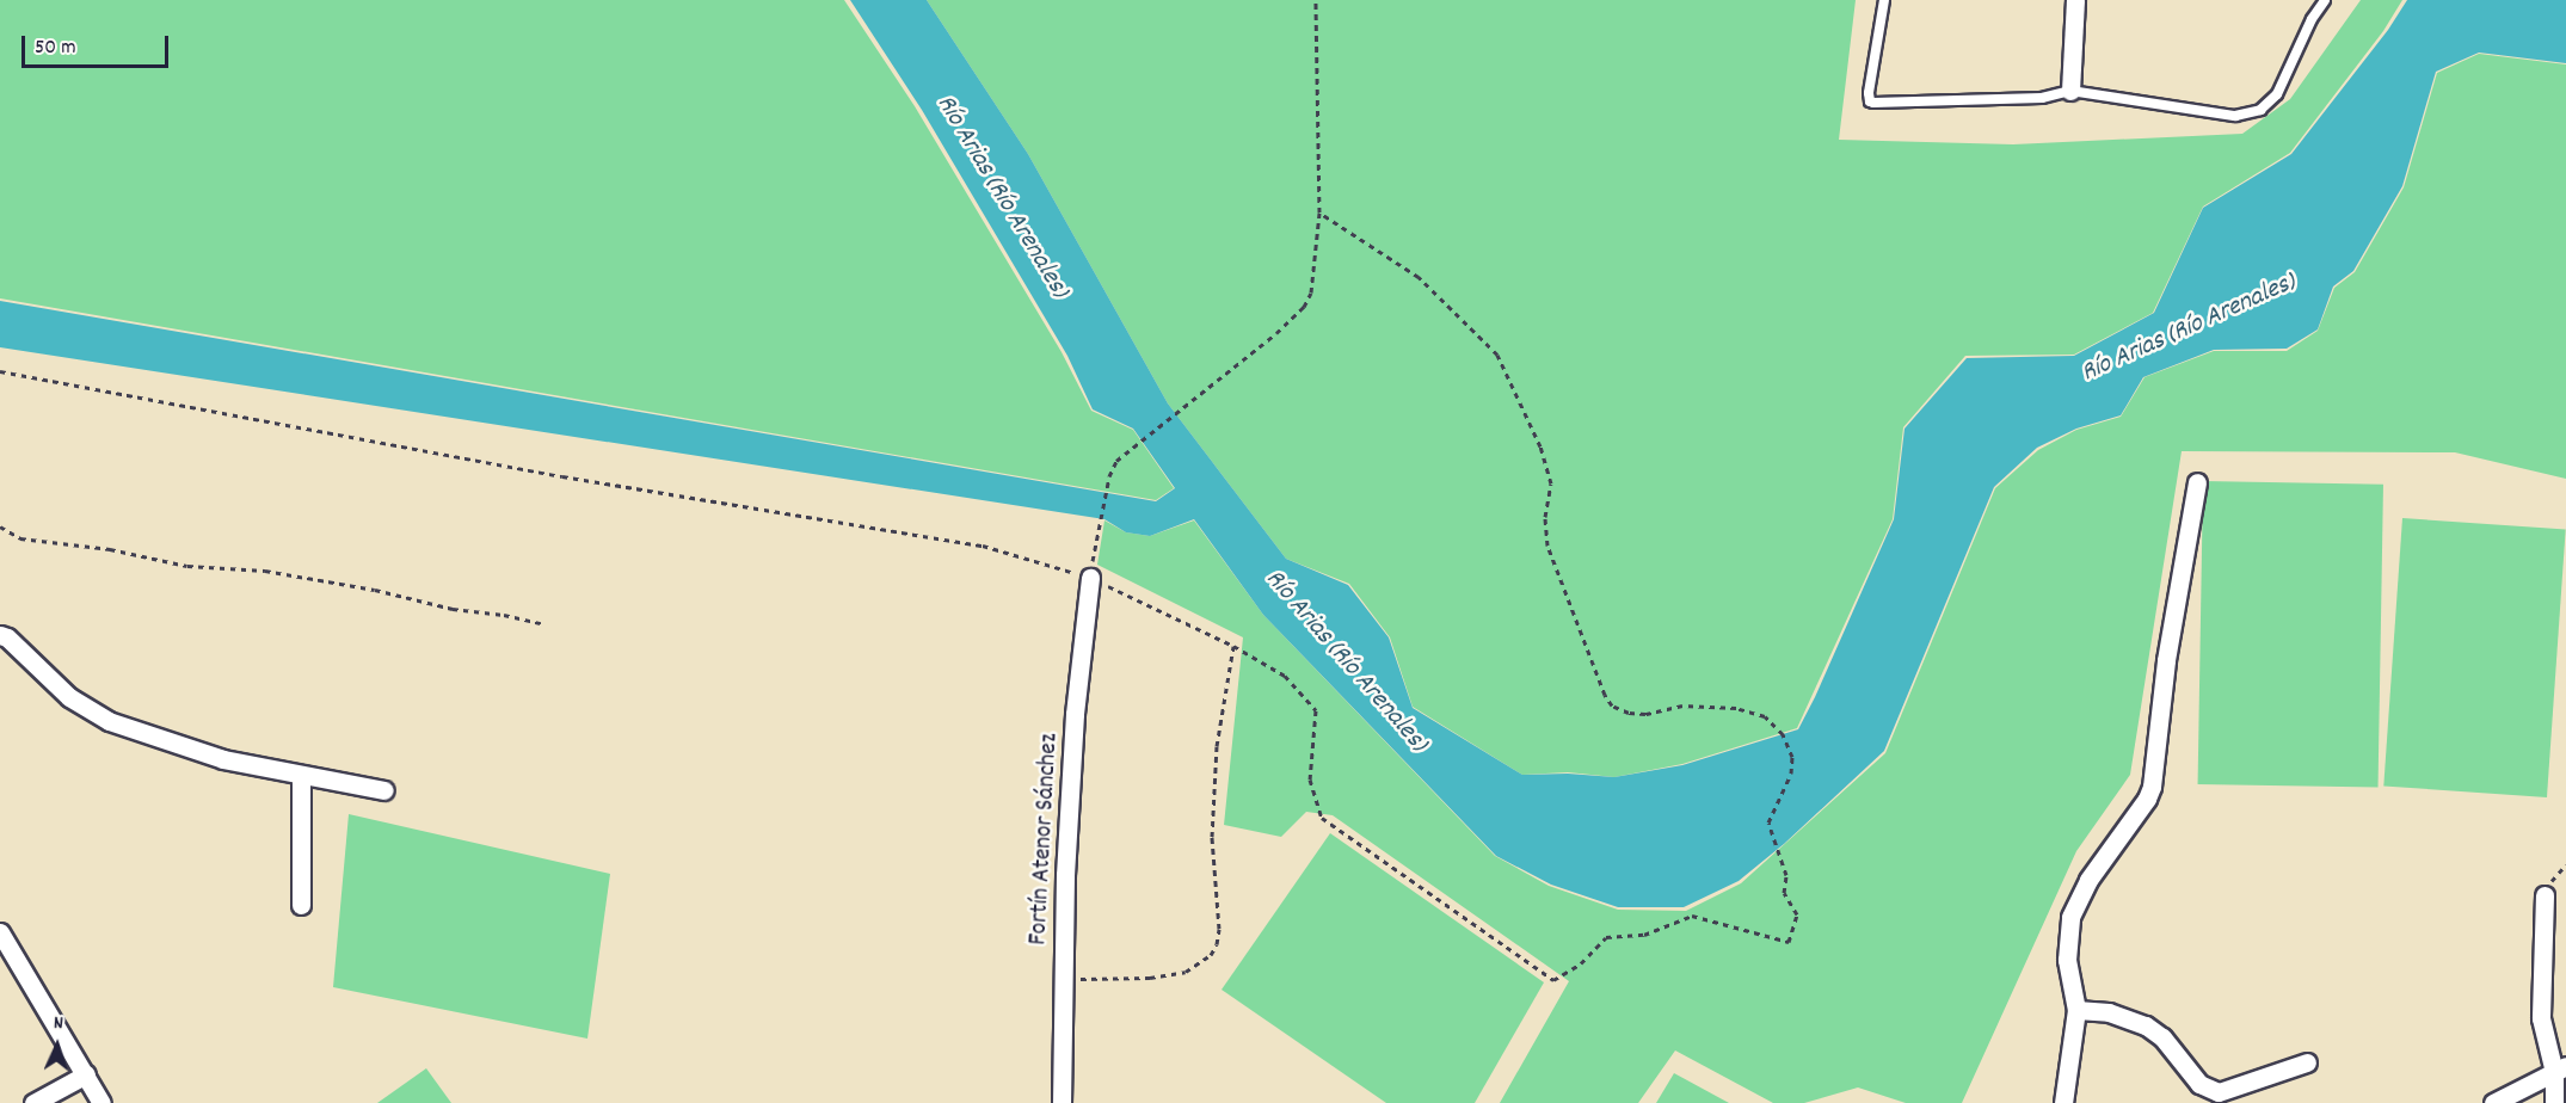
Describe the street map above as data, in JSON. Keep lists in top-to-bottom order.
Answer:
{
  "streets": {
    "street": ["Fortín Atenor Sánchez"]
  },
  "water": ["Río Arias (Río Arenales)"],
  "scale_bar": "50 m",
  "north": "top"
}
